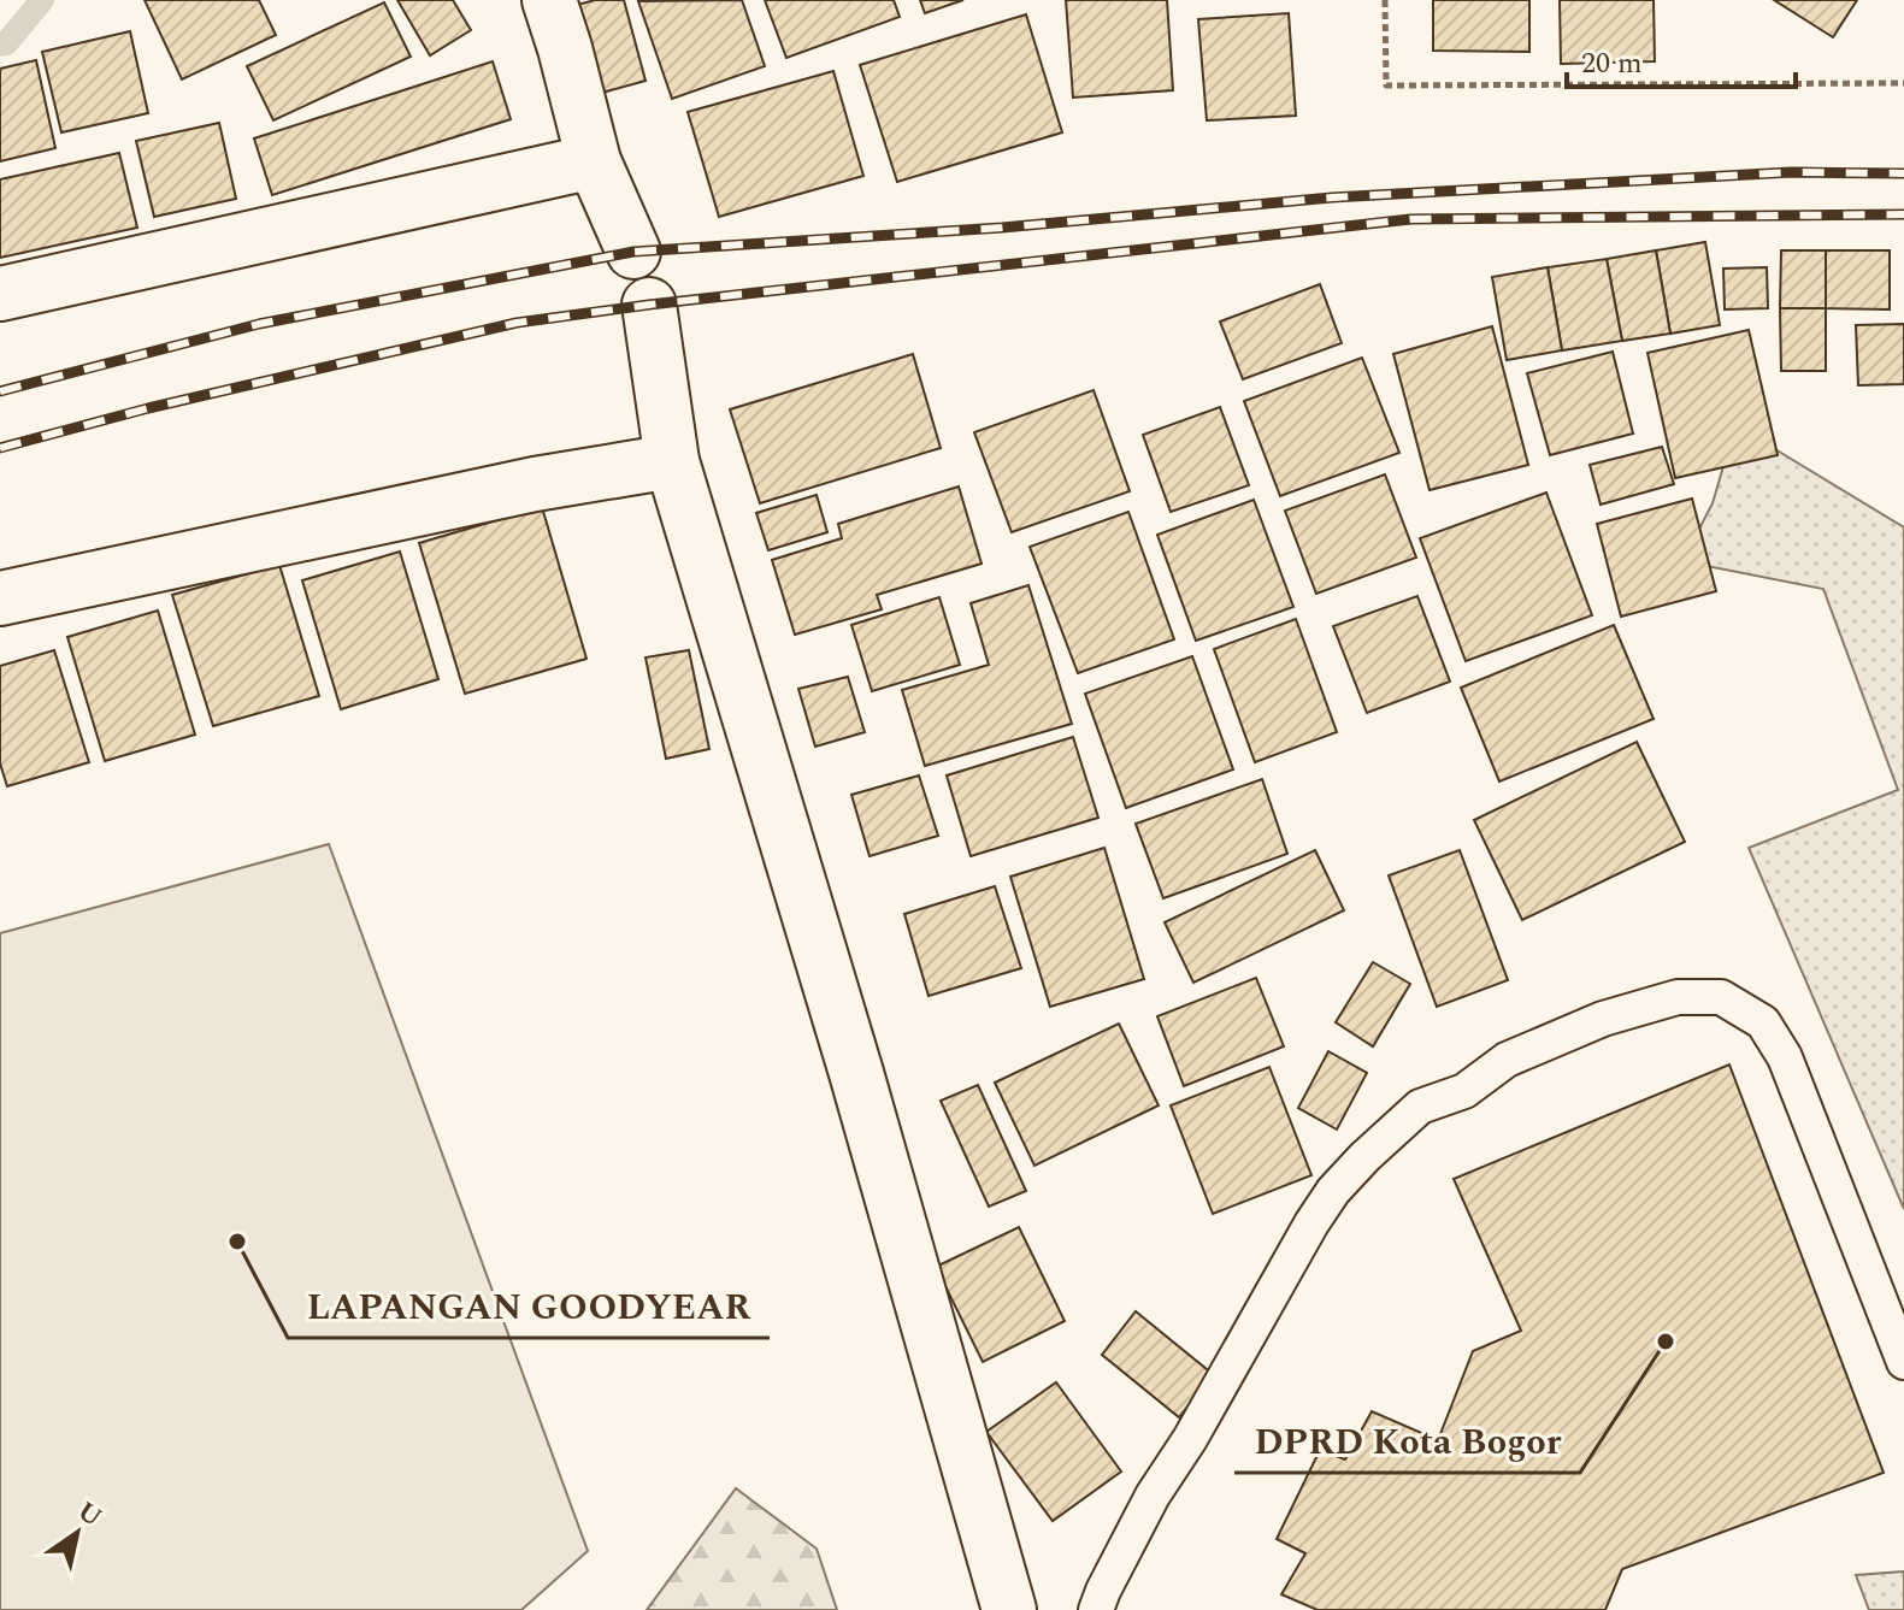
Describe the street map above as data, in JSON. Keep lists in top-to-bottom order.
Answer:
{
  "places": ["LAPANGAN GOODYEAR", "DPRD Kota Bogor"],
  "scale_bar": "20 m",
  "north": "top right"
}
